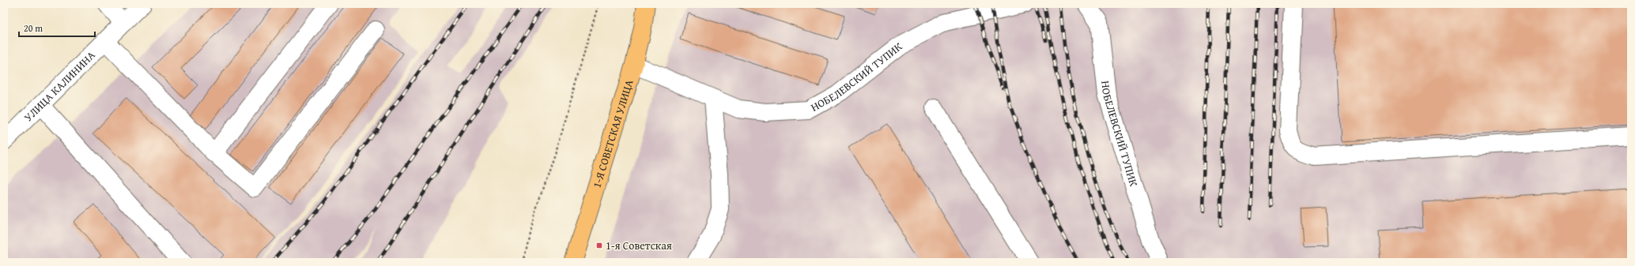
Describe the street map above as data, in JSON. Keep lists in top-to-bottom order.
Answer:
{
  "streets": {
    "main road": ["1-Я СОВЕТСКАЯ УЛИЦА"],
    "street": ["НОБЕЛЕВСКИЙ ТУПИК", "УЛИЦА КАЛИНИНА"]
  },
  "crossings": [
    ["НОБЕЛЕВСКИЙ ТУПИК", "1-Я СОВЕТСКАЯ УЛИЦА"]
  ],
  "places": {
    "transit": ["1-я Советская"]
  },
  "scale_bar": "20 m"
}
